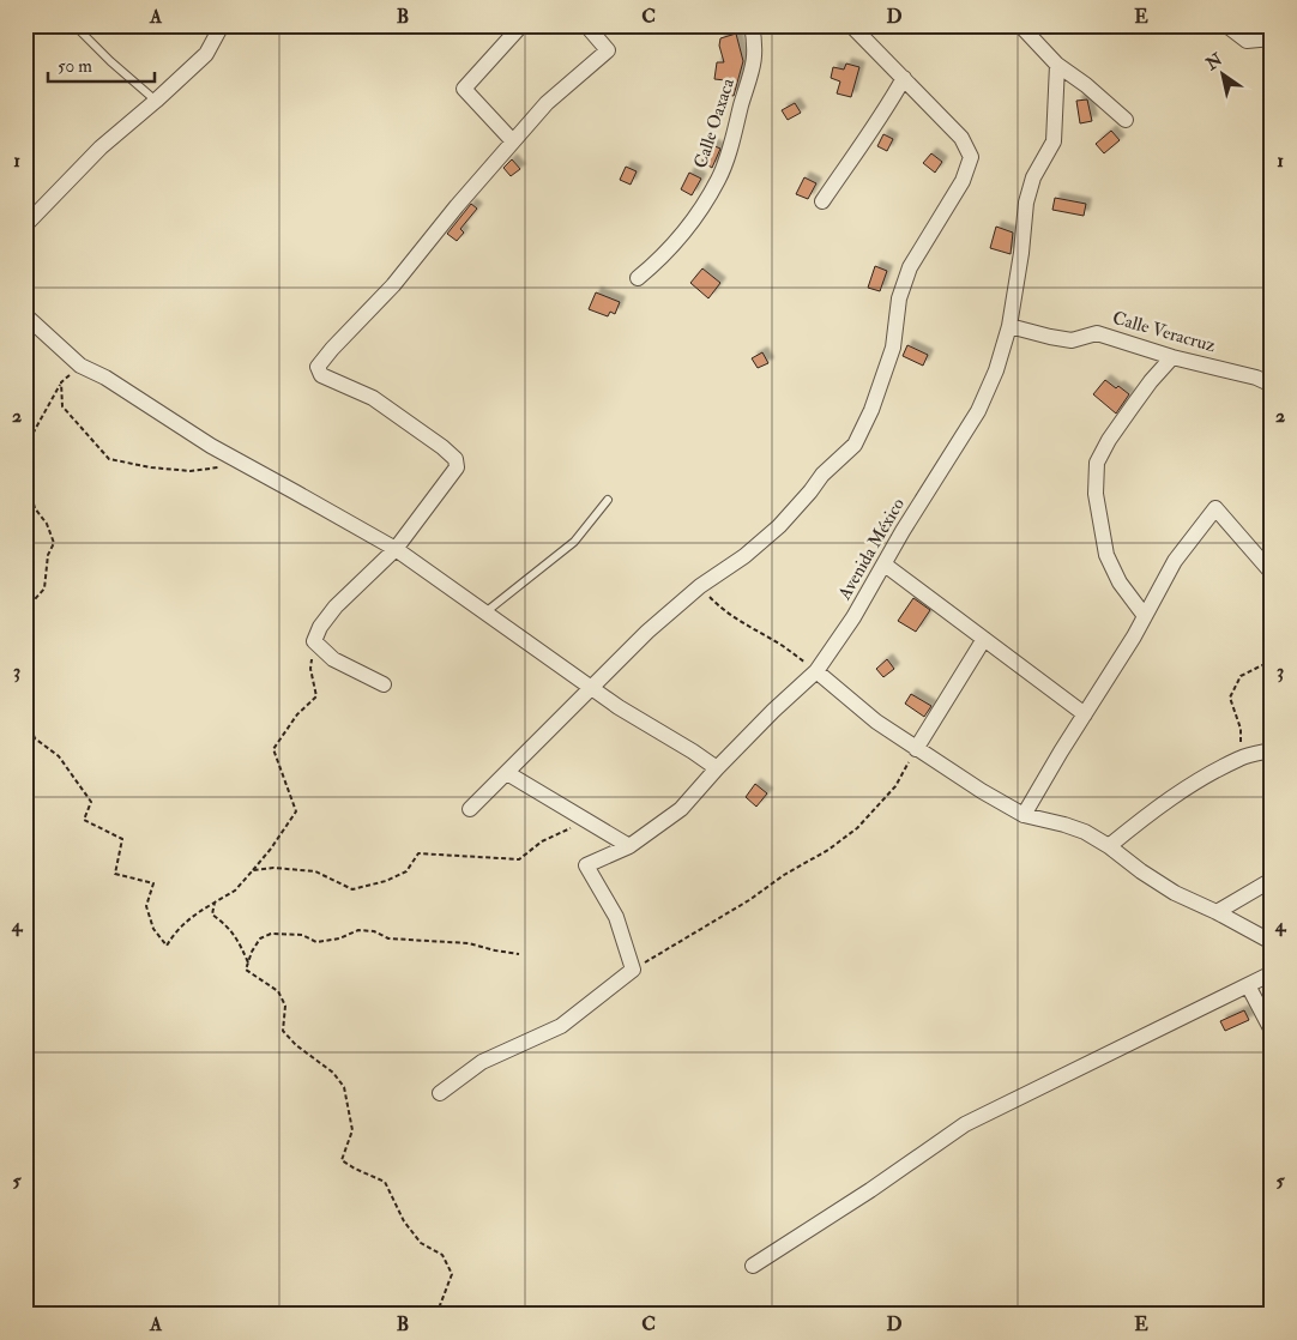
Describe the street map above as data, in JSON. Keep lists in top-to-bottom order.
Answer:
{
  "streets": {
    "street": ["Calle Oaxaca", "Calle Veracruz", "Avenida México"]
  },
  "crossings": [
    ["Calle Veracruz", "Avenida México"]
  ],
  "scale_bar": "50 m",
  "north": "top left",
  "grid": {
    "columns": [
      "A",
      "B",
      "C",
      "D",
      "E"
    ],
    "rows": [
      "1",
      "2",
      "3",
      "4",
      "5"
    ]
  }
}
